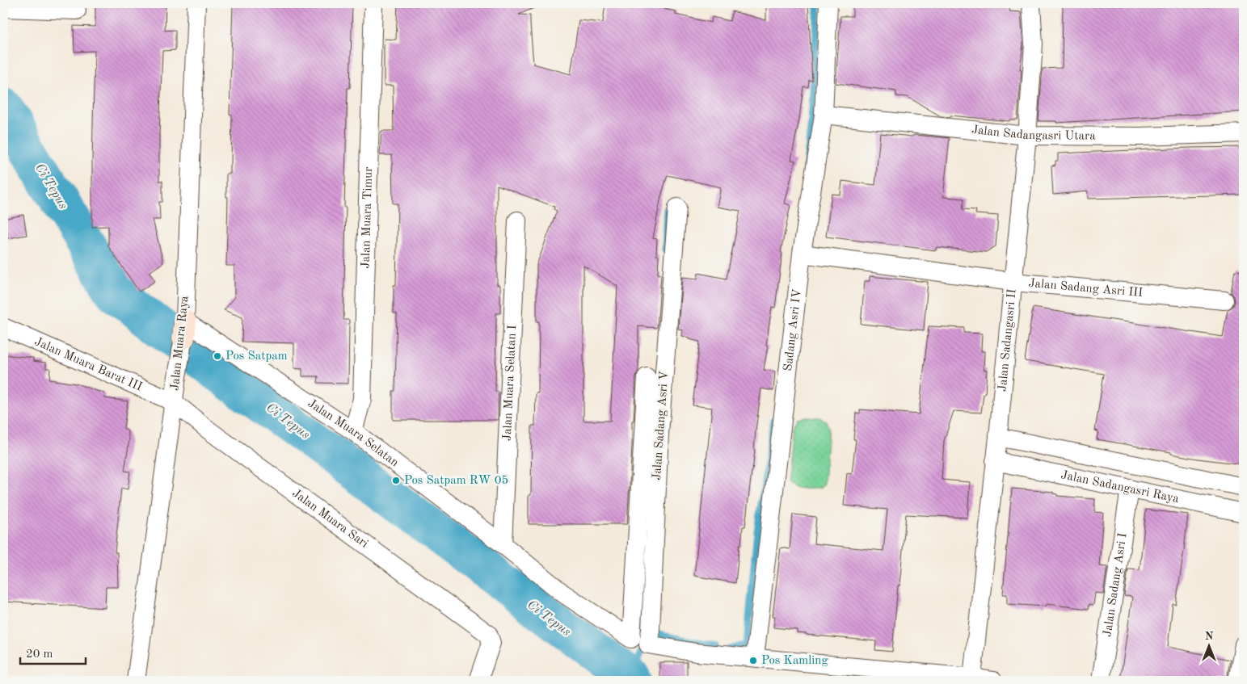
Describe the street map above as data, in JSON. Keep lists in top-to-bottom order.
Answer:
{
  "streets": {
    "street": [
      "Jalan Sadangasri Utara",
      "Jalan Muara Timur",
      "Jalan Sadang Asri III",
      "Sadang Asri IV",
      "Jalan Sadangasri II",
      "Jalan Muara Raya",
      "Jalan Muara Barat III",
      "Jalan Muara Selatan I",
      "Jalan Sadang Asri V",
      "Jalan Muara Selatan",
      "Jalan Sadangasri Raya",
      "Jalan Muara Sari",
      "Jalan Sadang Asri I"
    ]
  },
  "crossings": [
    ["Jalan Sadangasri Utara", "Sadang Asri IV"],
    ["Jalan Sadangasri Utara", "Jalan Sadangasri II"],
    ["Jalan Muara Timur", "Jalan Muara Selatan"],
    ["Jalan Sadang Asri III", "Sadang Asri IV"],
    ["Jalan Sadang Asri III", "Jalan Sadangasri II"],
    ["Jalan Sadangasri II", "Jalan Sadangasri Raya"],
    ["Jalan Muara Raya", "Jalan Muara Barat III"],
    ["Jalan Muara Raya", "Jalan Muara Selatan"],
    ["Jalan Muara Raya", "Jalan Muara Sari"],
    ["Jalan Muara Barat III", "Jalan Muara Sari"],
    ["Jalan Muara Selatan I", "Jalan Muara Selatan"],
    ["Jalan Sadang Asri V", "Jalan Muara Selatan"],
    ["Jalan Sadangasri Raya", "Jalan Sadang Asri I"]
  ],
  "water": ["Ci Tepus"],
  "places": ["Pos Satpam", "Pos Satpam RW 05", "Pos Kamling"],
  "scale_bar": "20 m",
  "north": "top"
}
